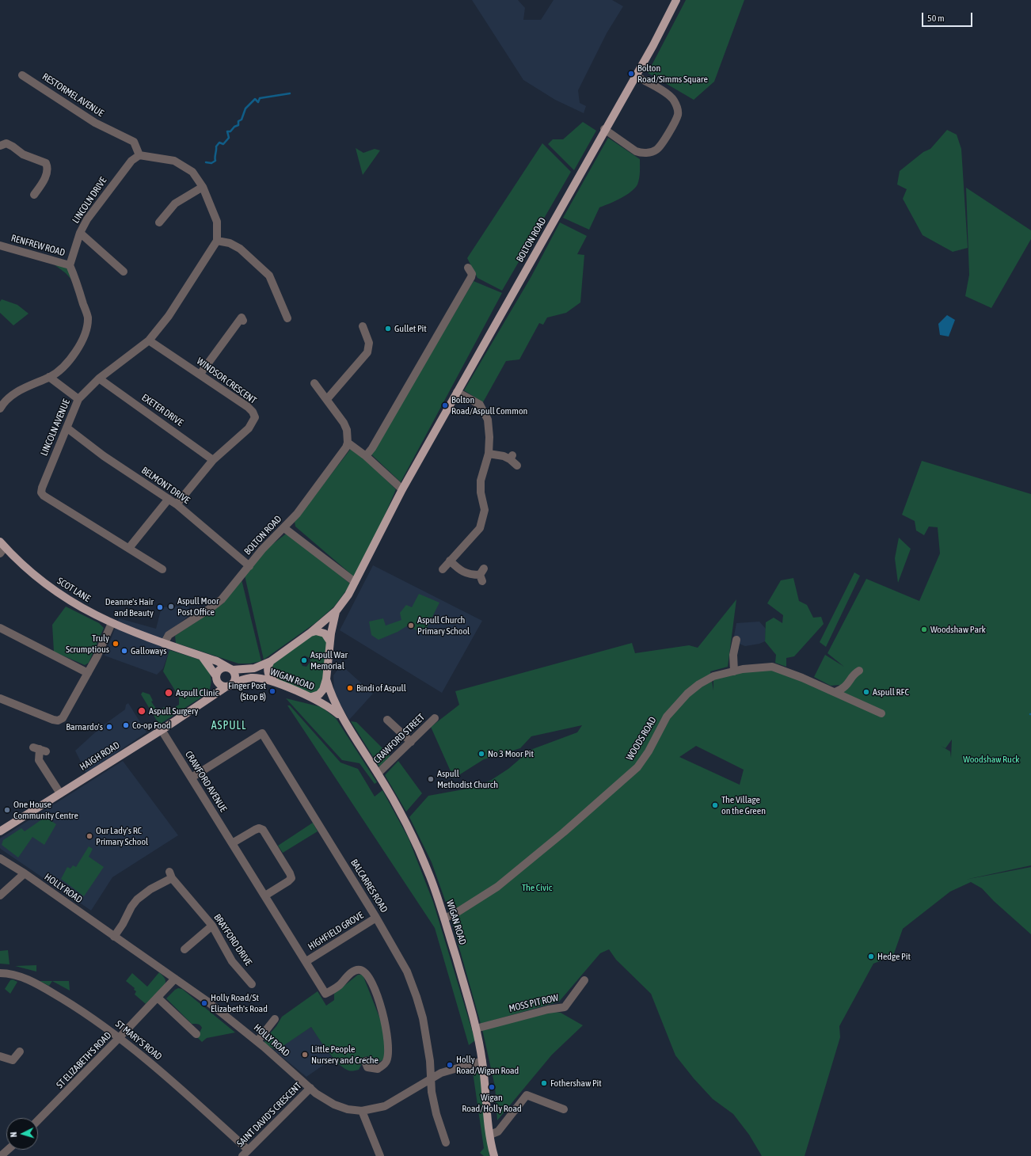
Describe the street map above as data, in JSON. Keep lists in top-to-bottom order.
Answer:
{
  "streets": {
    "main road": [
      "BOLTON ROAD",
      "SCOT LANE",
      "WIGAN ROAD",
      "HAIGH ROAD"
    ],
    "street": [
      "RESTORMEL AVENUE",
      "LINCOLN DRIVE",
      "RENFREW ROAD",
      "WINDSOR CRESCENT",
      "EXETER DRIVE",
      "LINCOLN AVENUE",
      "BELMONT DRIVE",
      "CRAWFORD STREET",
      "WOODS ROAD",
      "CRAWFORD AVENUE",
      "BALCARRES ROAD",
      "HOLLY ROAD",
      "HIGHFIELD GROVE",
      "BRAYFORD DRIVE",
      "MOSS PIT ROW",
      "ST MARY'S ROAD",
      "ST ELIZABETH'S ROAD",
      "SAINT DAVID'S CRESCENT"
    ]
  },
  "crossings": [
    ["RESTORMEL AVENUE", "LINCOLN DRIVE"],
    ["LINCOLN DRIVE", "RENFREW ROAD"],
    ["BOLTON ROAD", "BELMONT DRIVE"],
    ["BOLTON ROAD", "SCOT LANE"],
    ["BOLTON ROAD", "WIGAN ROAD"],
    ["BOLTON ROAD", "HAIGH ROAD"],
    ["WINDSOR CRESCENT", "EXETER DRIVE"],
    ["WINDSOR CRESCENT", "LINCOLN AVENUE"],
    ["WINDSOR CRESCENT", "BELMONT DRIVE"],
    ["EXETER DRIVE", "LINCOLN AVENUE"],
    ["LINCOLN AVENUE", "BELMONT DRIVE"],
    ["SCOT LANE", "WIGAN ROAD"],
    ["SCOT LANE", "HAIGH ROAD"],
    ["WIGAN ROAD", "CRAWFORD STREET"],
    ["WIGAN ROAD", "WOODS ROAD"],
    ["WIGAN ROAD", "HAIGH ROAD"],
    ["WIGAN ROAD", "HOLLY ROAD"],
    ["WIGAN ROAD", "MOSS PIT ROW"],
    ["HAIGH ROAD", "CRAWFORD AVENUE"],
    ["CRAWFORD AVENUE", "BALCARRES ROAD"],
    ["CRAWFORD AVENUE", "HIGHFIELD GROVE"],
    ["BALCARRES ROAD", "HOLLY ROAD"],
    ["BALCARRES ROAD", "HIGHFIELD GROVE"],
    ["HOLLY ROAD", "BRAYFORD DRIVE"],
    ["HOLLY ROAD", "ST ELIZABETH'S ROAD"],
    ["HOLLY ROAD", "SAINT DAVID'S CRESCENT"],
    ["ST MARY'S ROAD", "ST ELIZABETH'S ROAD"],
    ["ST MARY'S ROAD", "SAINT DAVID'S CRESCENT"]
  ],
  "districts": ["ASPULL"],
  "parks": ["Woodshaw Ruck", "The Civic"],
  "places": [
    "Bolton Road/Simms Square",
    "Gullet Pit",
    "Bolton Road/Aspull Common",
    "Aspull Moor Post Office",
    "Deanne's Hair and Beauty",
    "Aspull Church Primary School",
    "Woodshaw Park",
    "Truly Scrumptious",
    "Galloways",
    "Aspull War Memorial",
    "Bindi of Aspull",
    "Finger Post (Stop B)",
    "Aspull RFC",
    "Aspull Clinic",
    "Aspull Surgery",
    "Co-op Food",
    "Barnardo's",
    "No 3 Moor Pit",
    "Aspull Methodist Church",
    "The Village on the Green",
    "One House Community Centre",
    "Our Lady's RC Primary School",
    "Hedge Pit",
    "Holly Road/St Elizabeth's Road",
    "Little People Nursery and Creche",
    "Holly Road/Wigan Road",
    "Fothershaw Pit",
    "Wigan Road/Holly Road"
  ],
  "scale_bar": "50 m",
  "north": "left"
}
